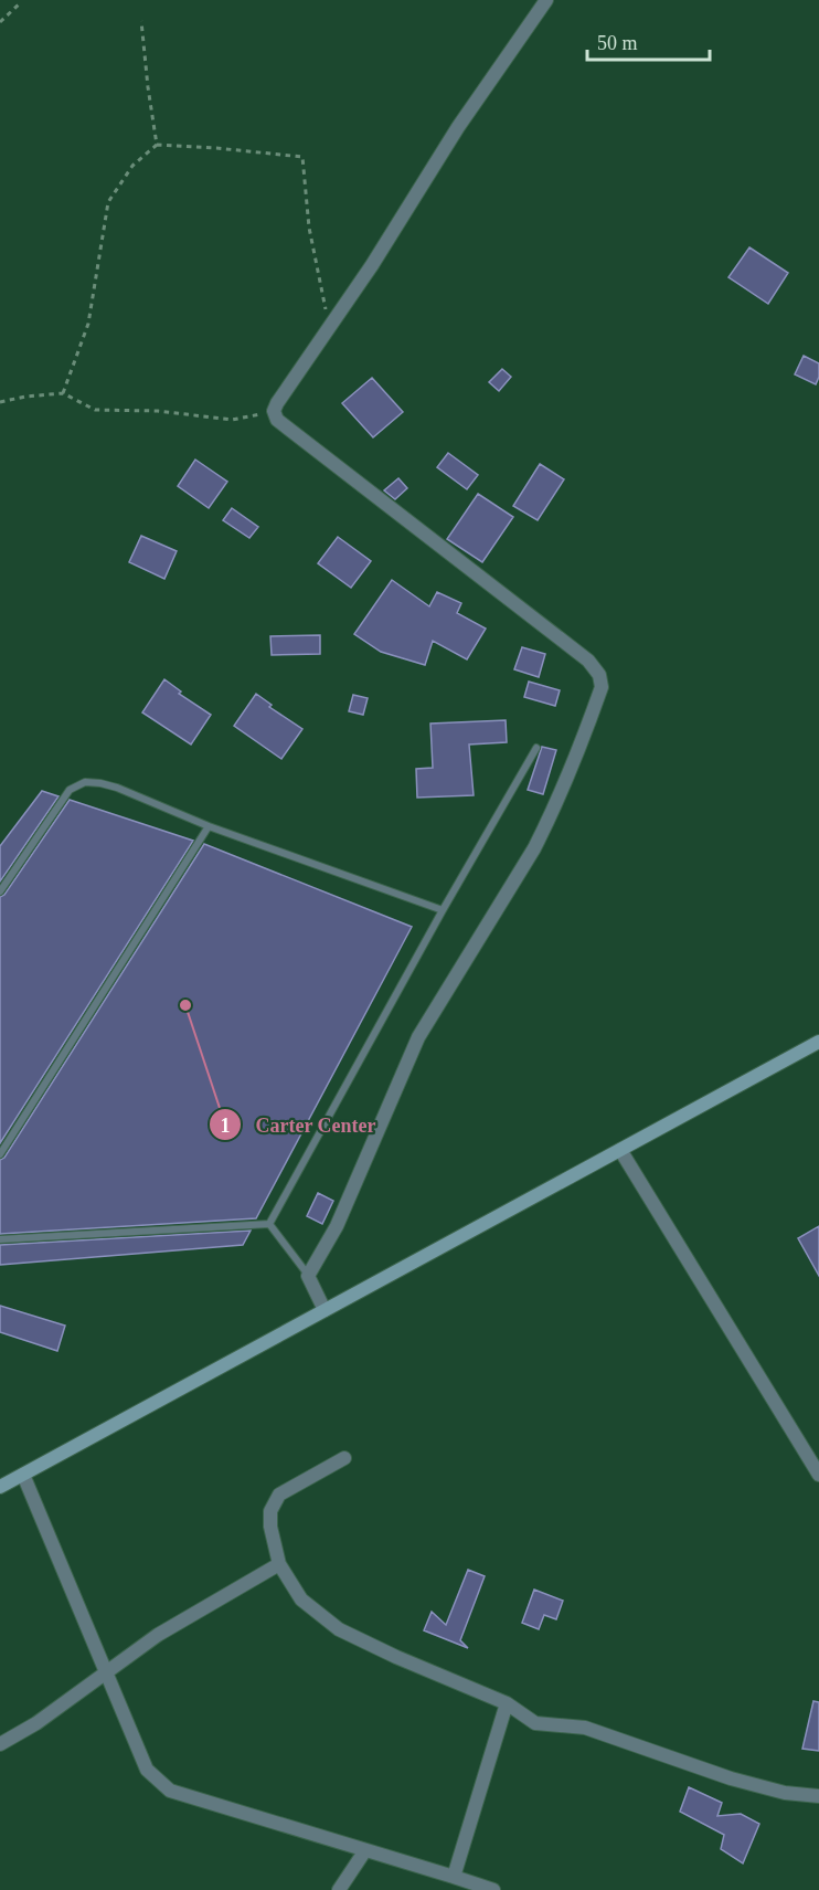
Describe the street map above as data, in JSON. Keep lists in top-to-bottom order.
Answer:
{
  "places": ["Carter Center"],
  "scale_bar": "50 m"
}
